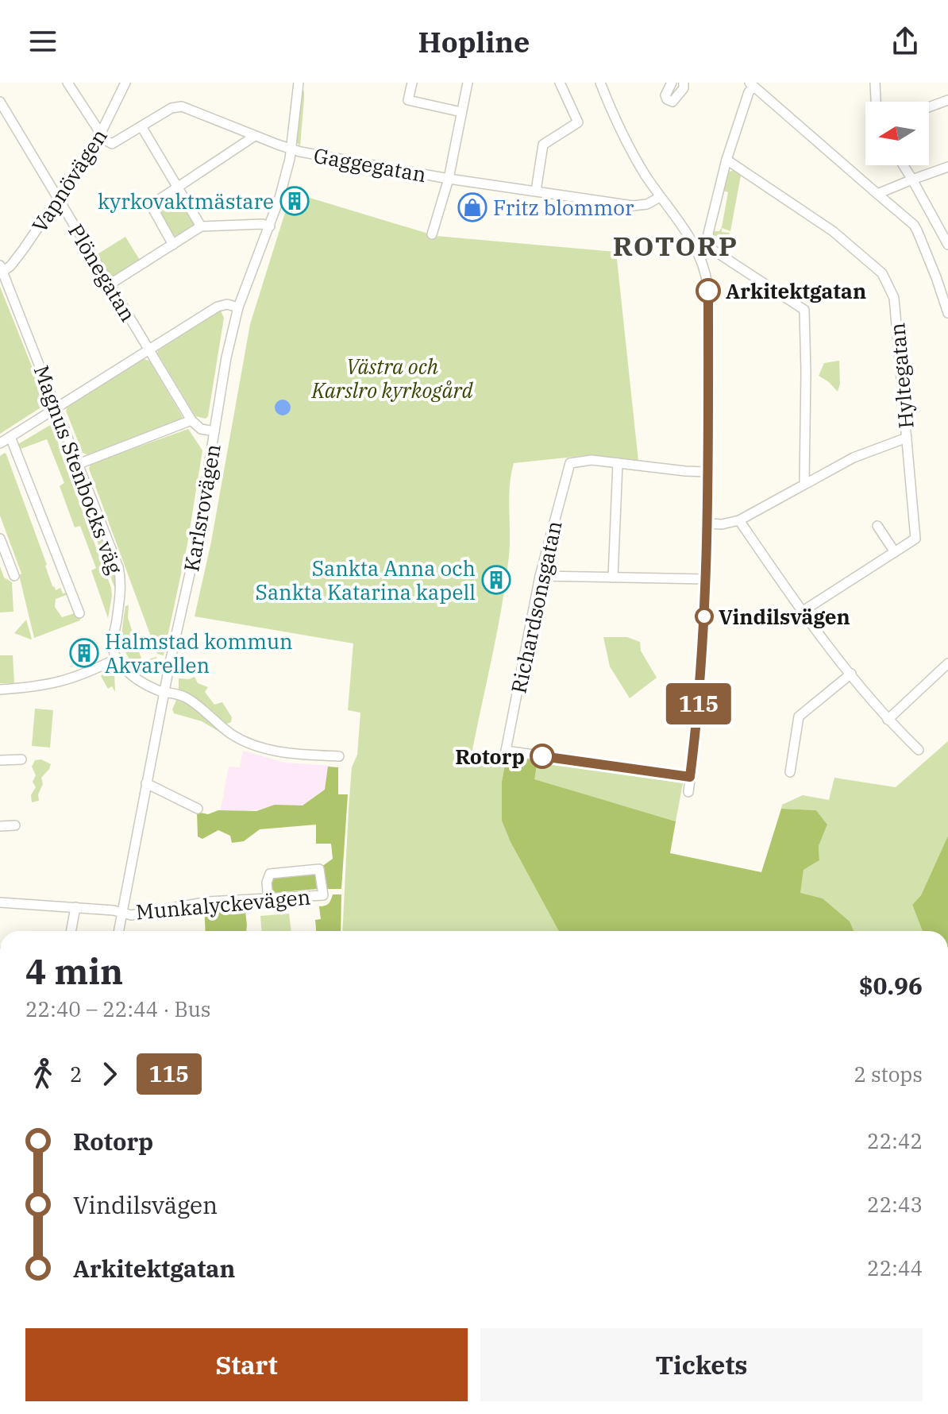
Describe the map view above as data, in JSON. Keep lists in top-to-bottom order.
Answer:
{
  "streets": {
    "street": [
      "Gaggegatan",
      "Vapnövägen",
      "Plönegatan",
      "Hyltegatan",
      "Magnus Stenbocks väg",
      "Karlsrovägen",
      "Richardsonsgatan",
      "Munkalyckevägen"
    ]
  },
  "crossings": [
    ["Gaggegatan", "Vapnövägen"],
    ["Gaggegatan", "Karlsrovägen"],
    ["Vapnövägen", "Plönegatan"],
    ["Vapnövägen", "Magnus Stenbocks väg"],
    ["Karlsrovägen", "Munkalyckevägen"]
  ],
  "districts": ["ROTORP"],
  "parks": ["Västra och Karslro kyrkogård"],
  "places": {
    "building": ["kyrkovaktmästare", "Sankta Anna och Sankta Katarina kapell", "Halmstad kommun Akvarellen"],
    "shop": ["Fritz blommor"],
    "other": ["Arkitektgatan", "Vindilsvägen", "Rotorp"]
  },
  "lines": ["bus line 115"],
  "north": "left",
  "page": {
    "header": "Hopline",
    "on_map": "115",
    "heading": ["4 min", "22:40 – 22:44 · Bus", "$0.96"],
    "legs": ["2", "115", "2 stops"],
    "list": [
      {
        "name": "Rotorp",
        "value": "22:42"
      },
      {
        "name": "Vindilsvägen",
        "value": "22:43"
      },
      {
        "name": "Arkitektgatan",
        "value": "22:44"
      }
    ],
    "buttons": ["Start", "Tickets"]
  }
}
